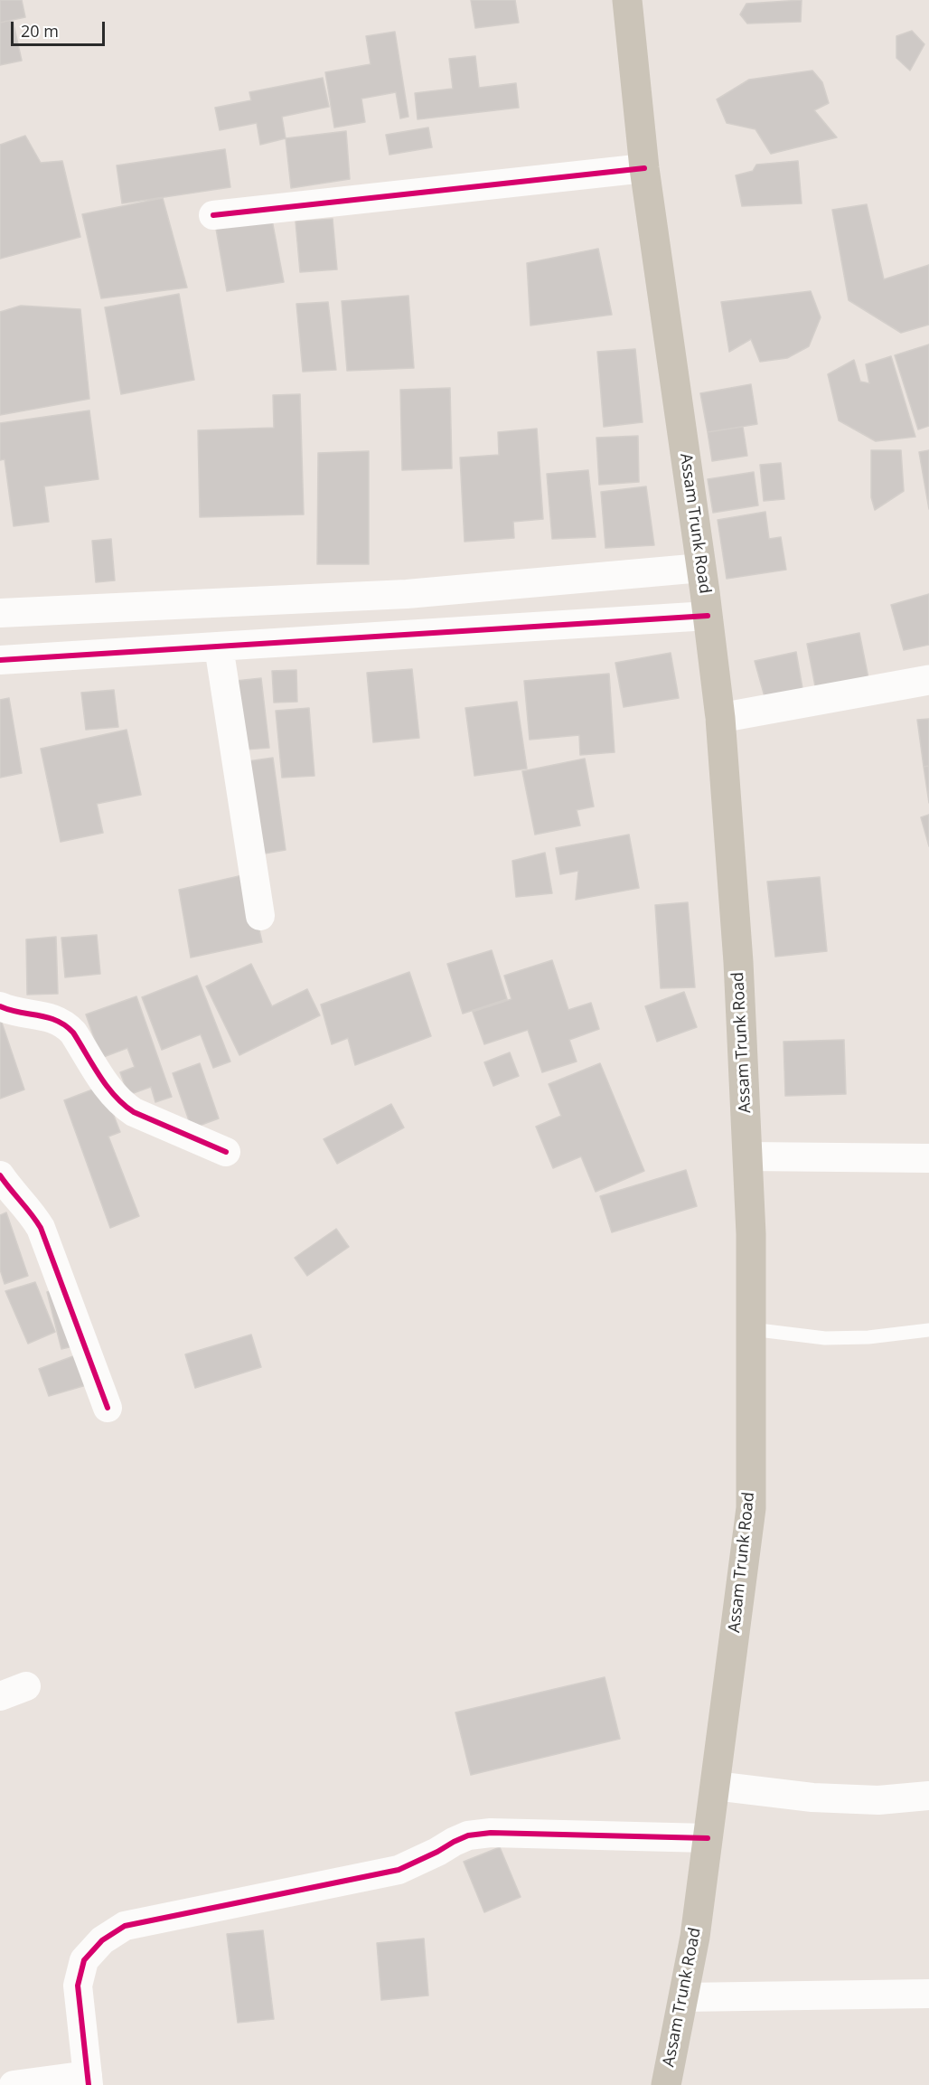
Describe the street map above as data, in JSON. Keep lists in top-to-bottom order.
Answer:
{
  "streets": {
    "main road": ["Assam Trunk Road"]
  },
  "scale_bar": "20 m"
}
